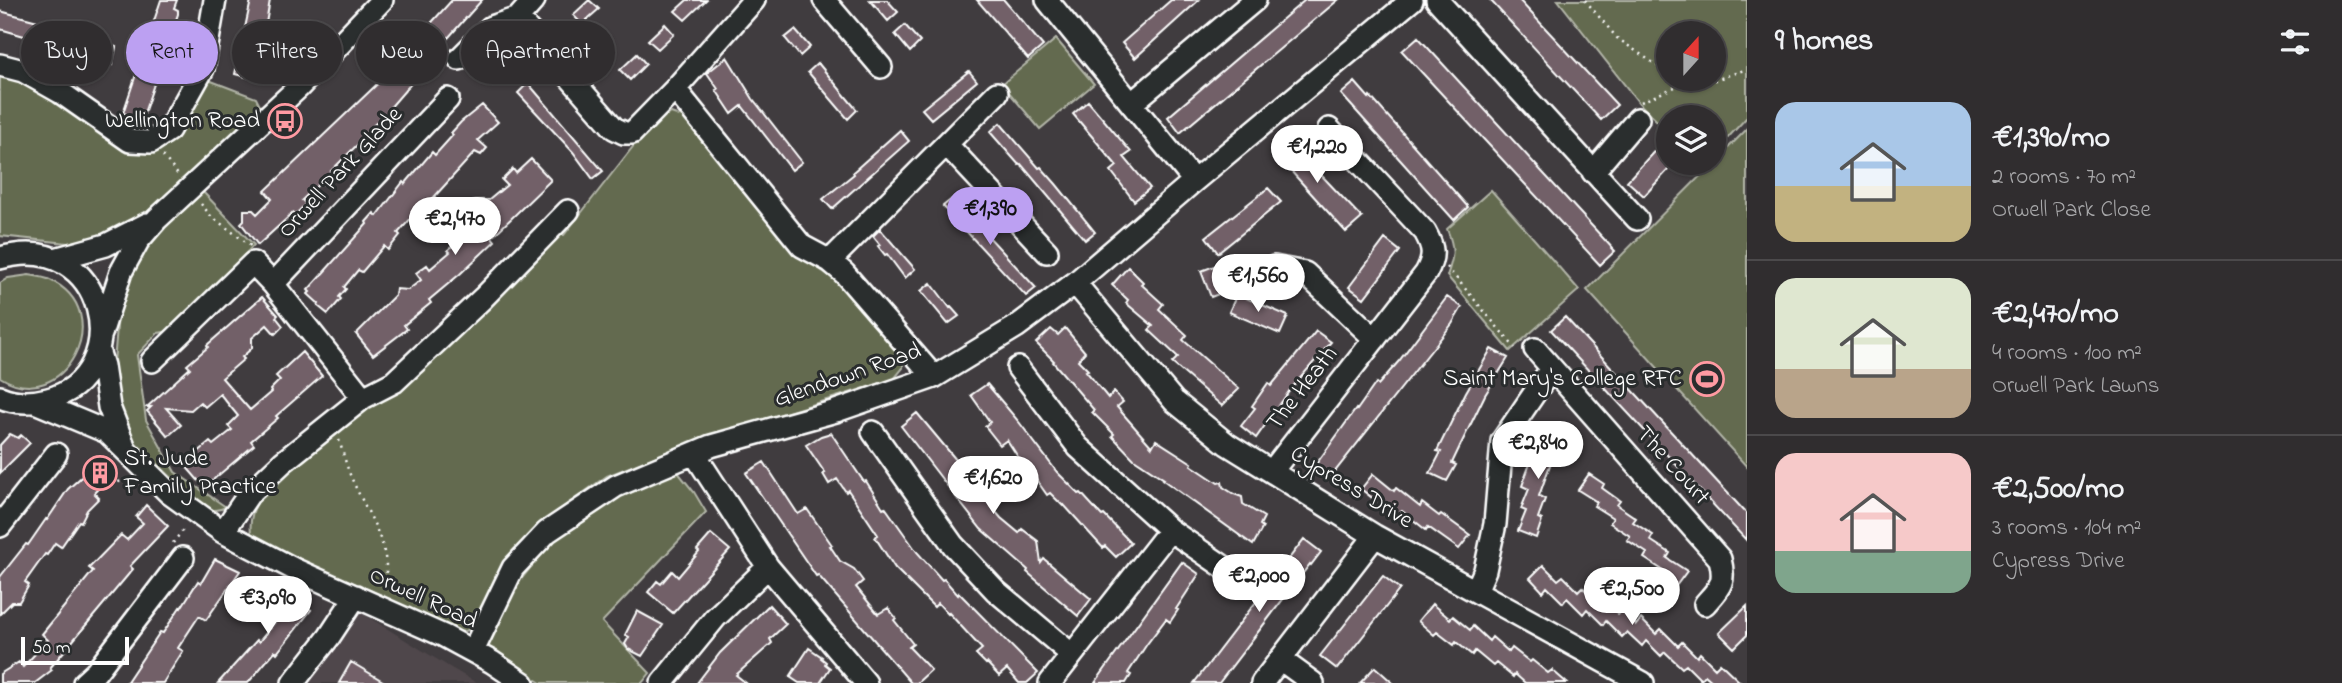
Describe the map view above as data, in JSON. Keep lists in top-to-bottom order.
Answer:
{
  "streets": {
    "street": [
      "Orwell Park Glade",
      "Glendown Road",
      "The Heath",
      "The Court",
      "Cypress Drive",
      "Orwell Road"
    ]
  },
  "crossings": [
    ["Glendown Road", "Cypress Drive"],
    ["Glendown Road", "Orwell Road"],
    ["The Heath", "Cypress Drive"]
  ],
  "places": {
    "bus stop": ["Wellington Road"],
    "sports": ["Saint Mary's College RFC"],
    "building": ["St. Jude Family Practice"]
  },
  "scale_bar": "50 m",
  "north": "top",
  "page": {
    "heading": "9 homes",
    "chip": [
      "Buy",
      "Rent",
      "Filters",
      "New",
      "Apartment"
    ],
    "list": [
      {
        "name": "€1,390/mo",
        "note": "2 rooms · 70 m² · Orwell Park Close"
      },
      {
        "name": "€2,470/mo",
        "note": "4 rooms · 100 m² · Orwell Park Lawns"
      },
      {
        "name": "€2,500/mo",
        "note": "3 rooms · 104 m² · Cypress Drive"
      }
    ],
    "price": [
      "€1,220",
      "€1,390",
      "€2,470",
      "€1,560",
      "€2,840",
      "€1,620",
      "€2,000",
      "€2,500",
      "€3,090"
    ],
    "scale": "50 m"
  }
}
